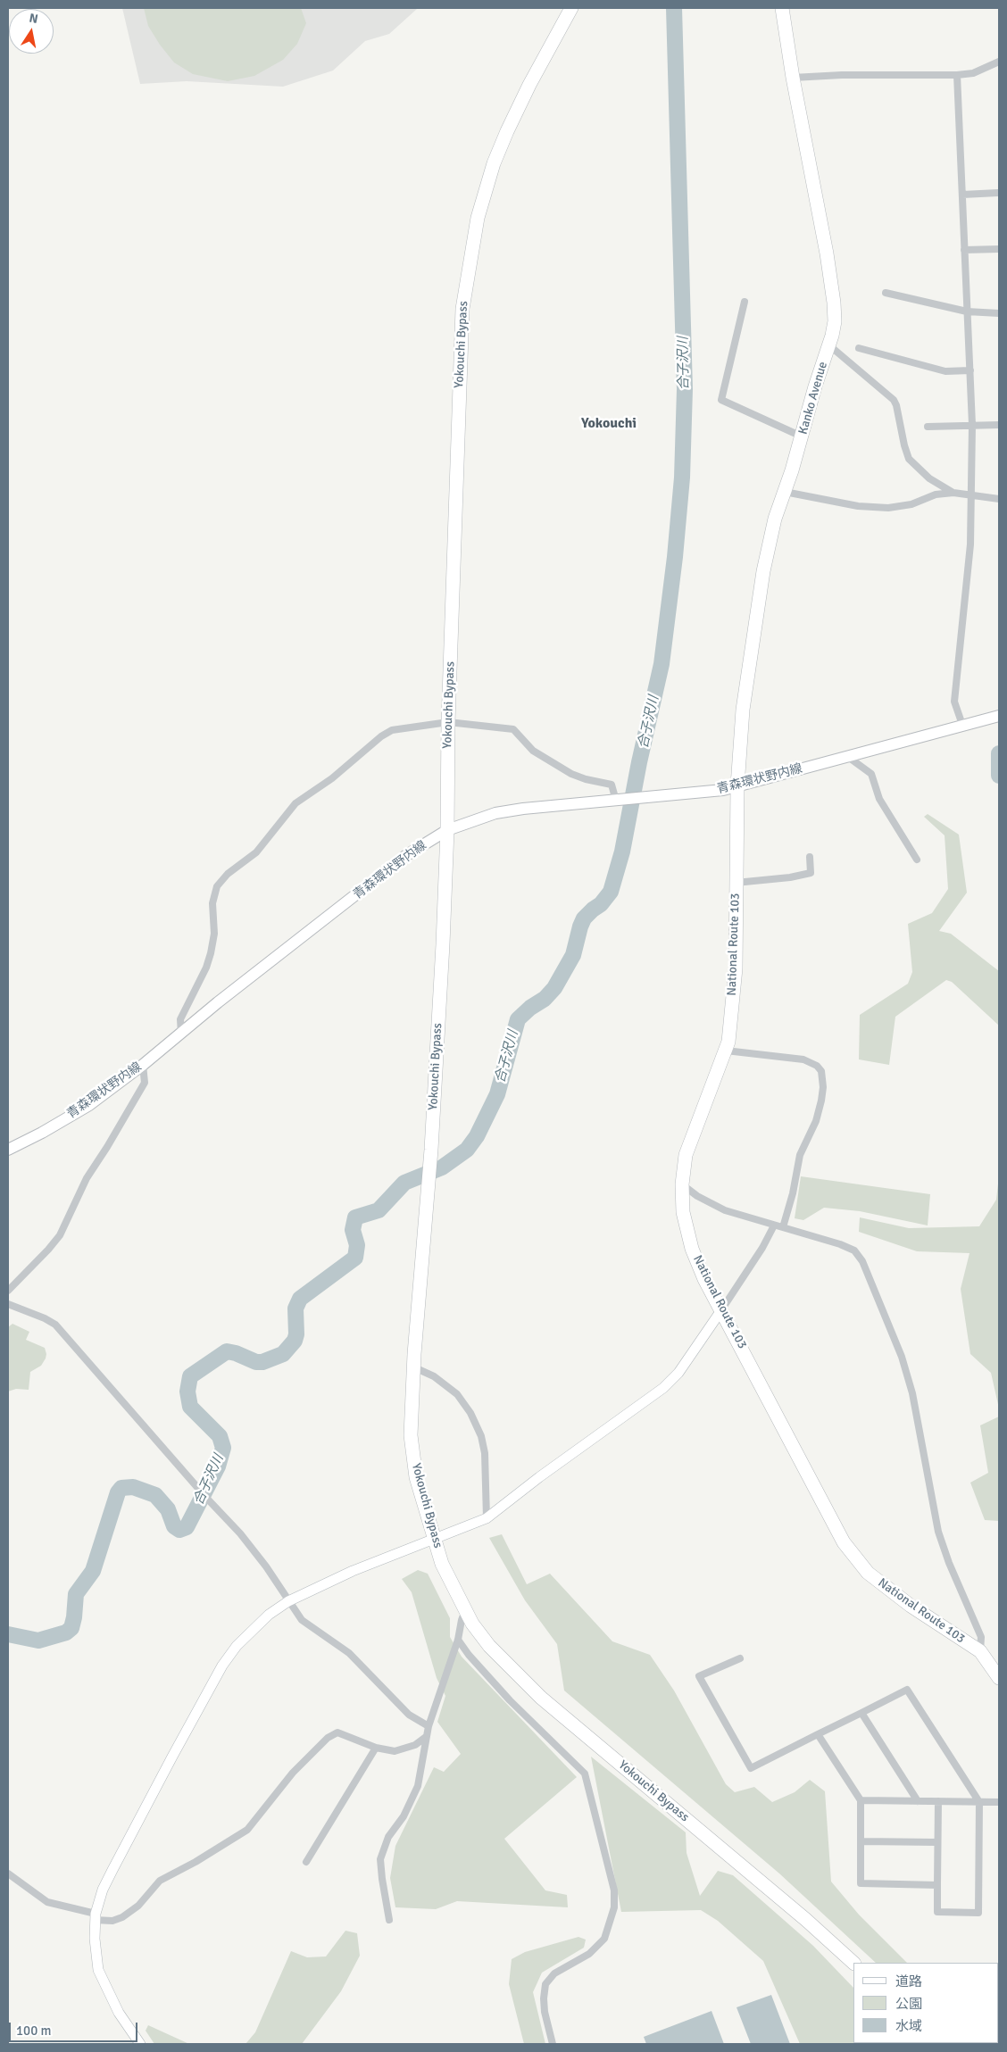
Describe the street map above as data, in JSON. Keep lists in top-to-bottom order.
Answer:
{
  "streets": {
    "highway": ["Yokouchi Bypass", "Kanko Avenue", "National Route 103"],
    "main road": ["青森環状野内線"]
  },
  "crossings": [
    ["Yokouchi Bypass", "青森環状野内線"],
    ["Kanko Avenue", "青森環状野内線"],
    ["Kanko Avenue", "National Route 103"],
    ["青森環状野内線", "National Route 103"]
  ],
  "districts": ["Yokouchi"],
  "water": ["合子沢川"],
  "legend": ["道路", "公園", "水域"],
  "scale_bar": "100 m",
  "north": "top"
}
